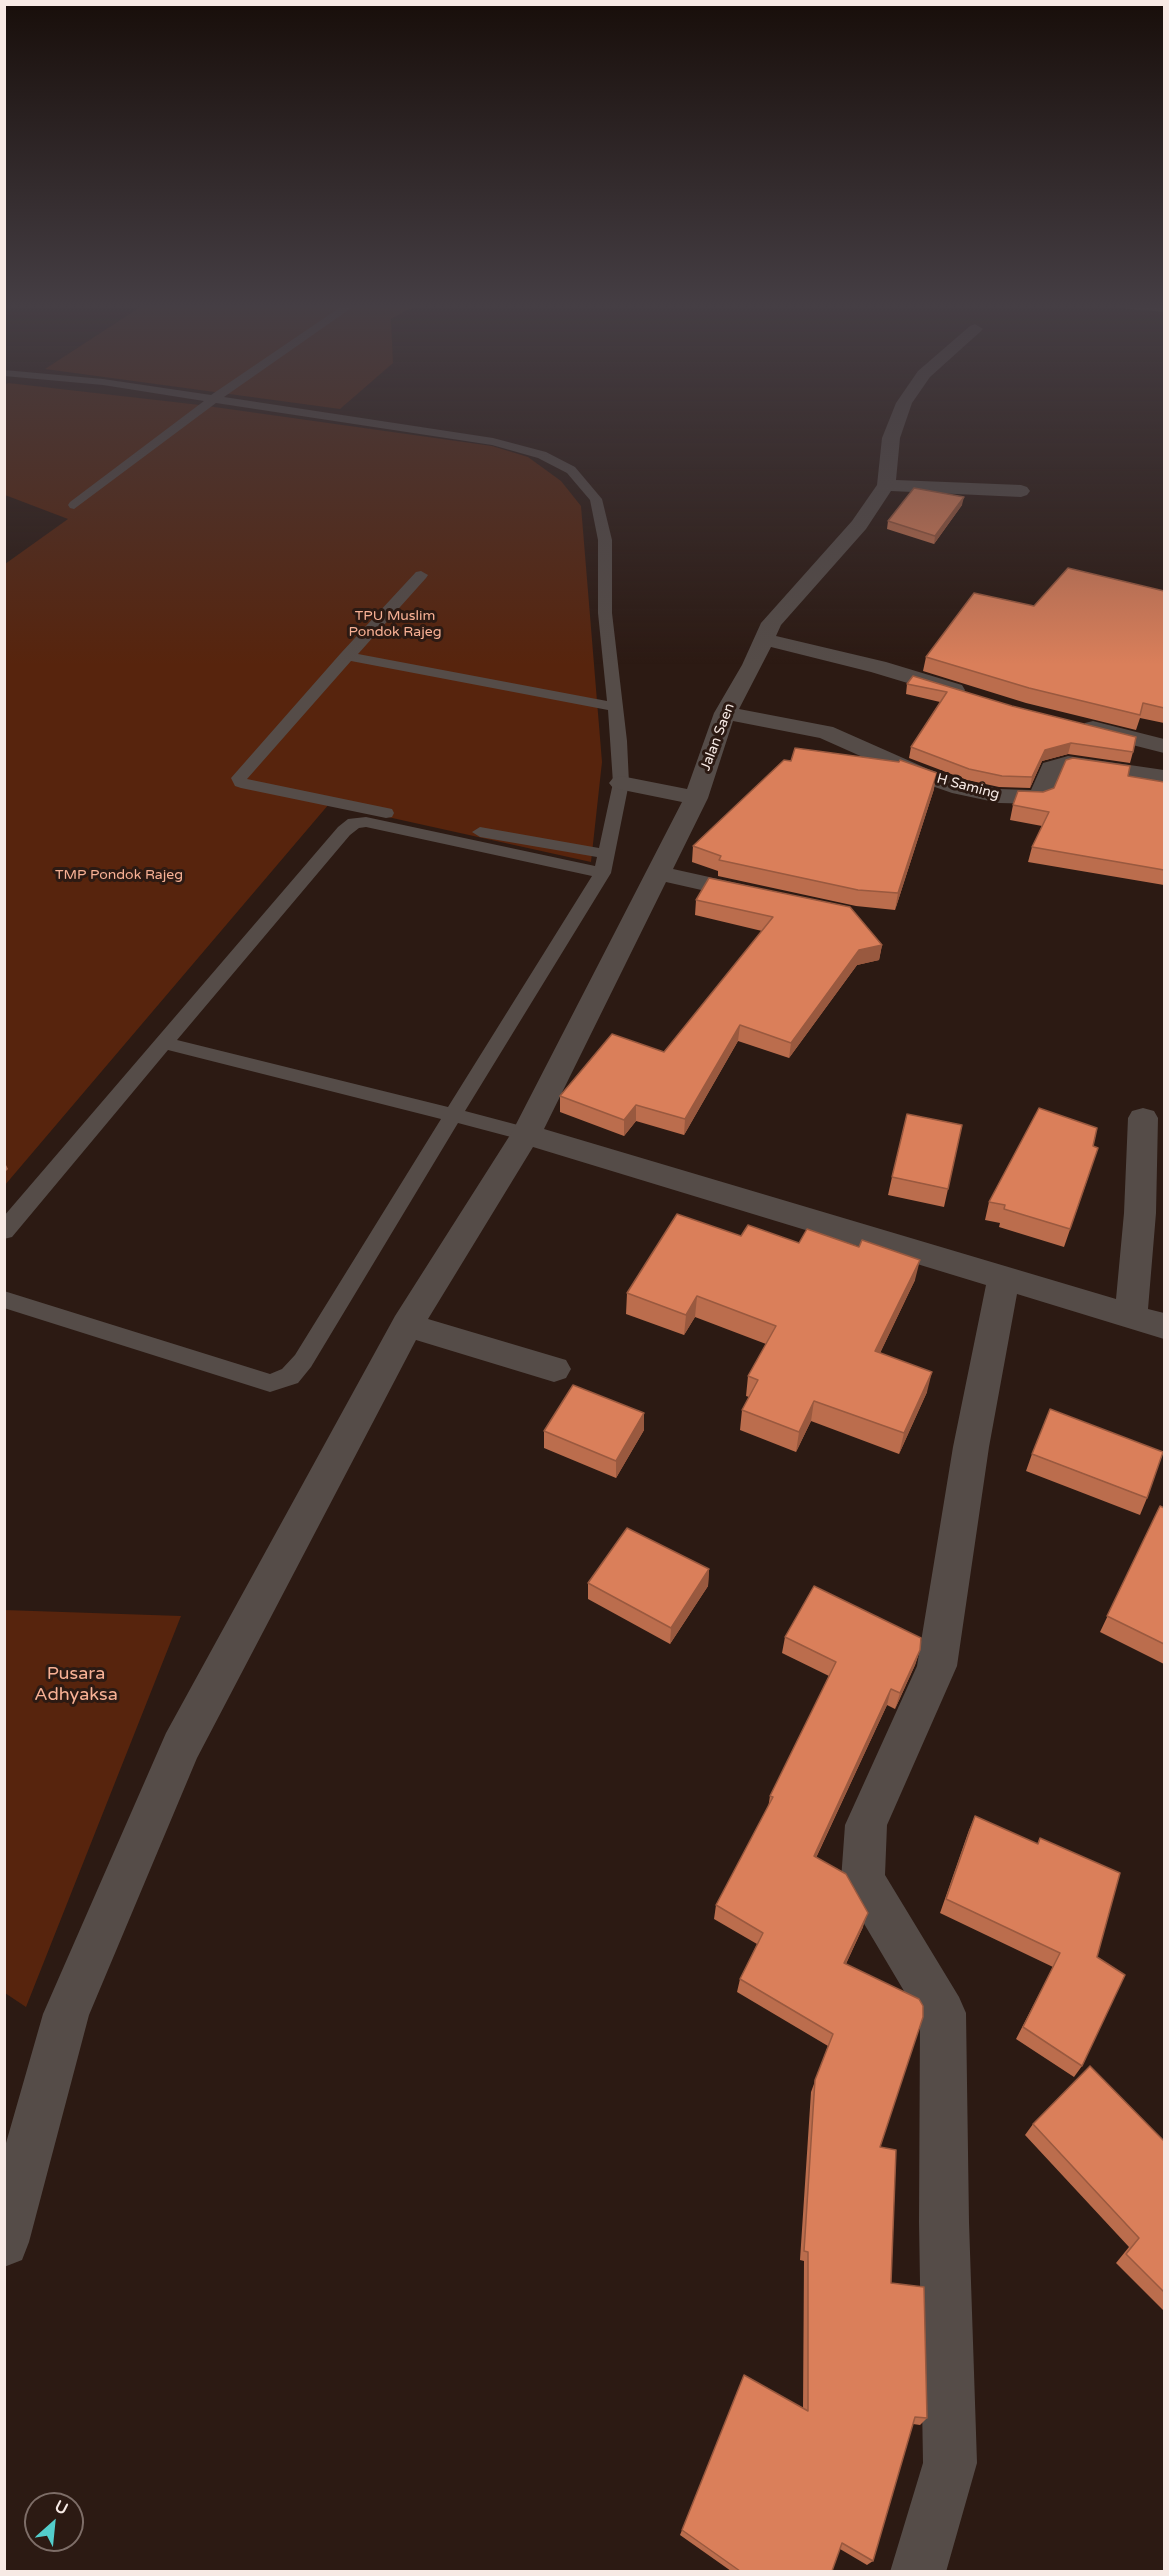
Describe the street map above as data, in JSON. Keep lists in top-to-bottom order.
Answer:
{
  "streets": {
    "street": ["Jalan Saen", "H Saming"]
  },
  "crossings": [
    ["Jalan Saen", "H Saming"]
  ],
  "parks": ["TPU Muslim Pondok Rajeg", "TMP Pondok Rajeg", "Pusara Adhyaksa"],
  "north": "top right"
}
